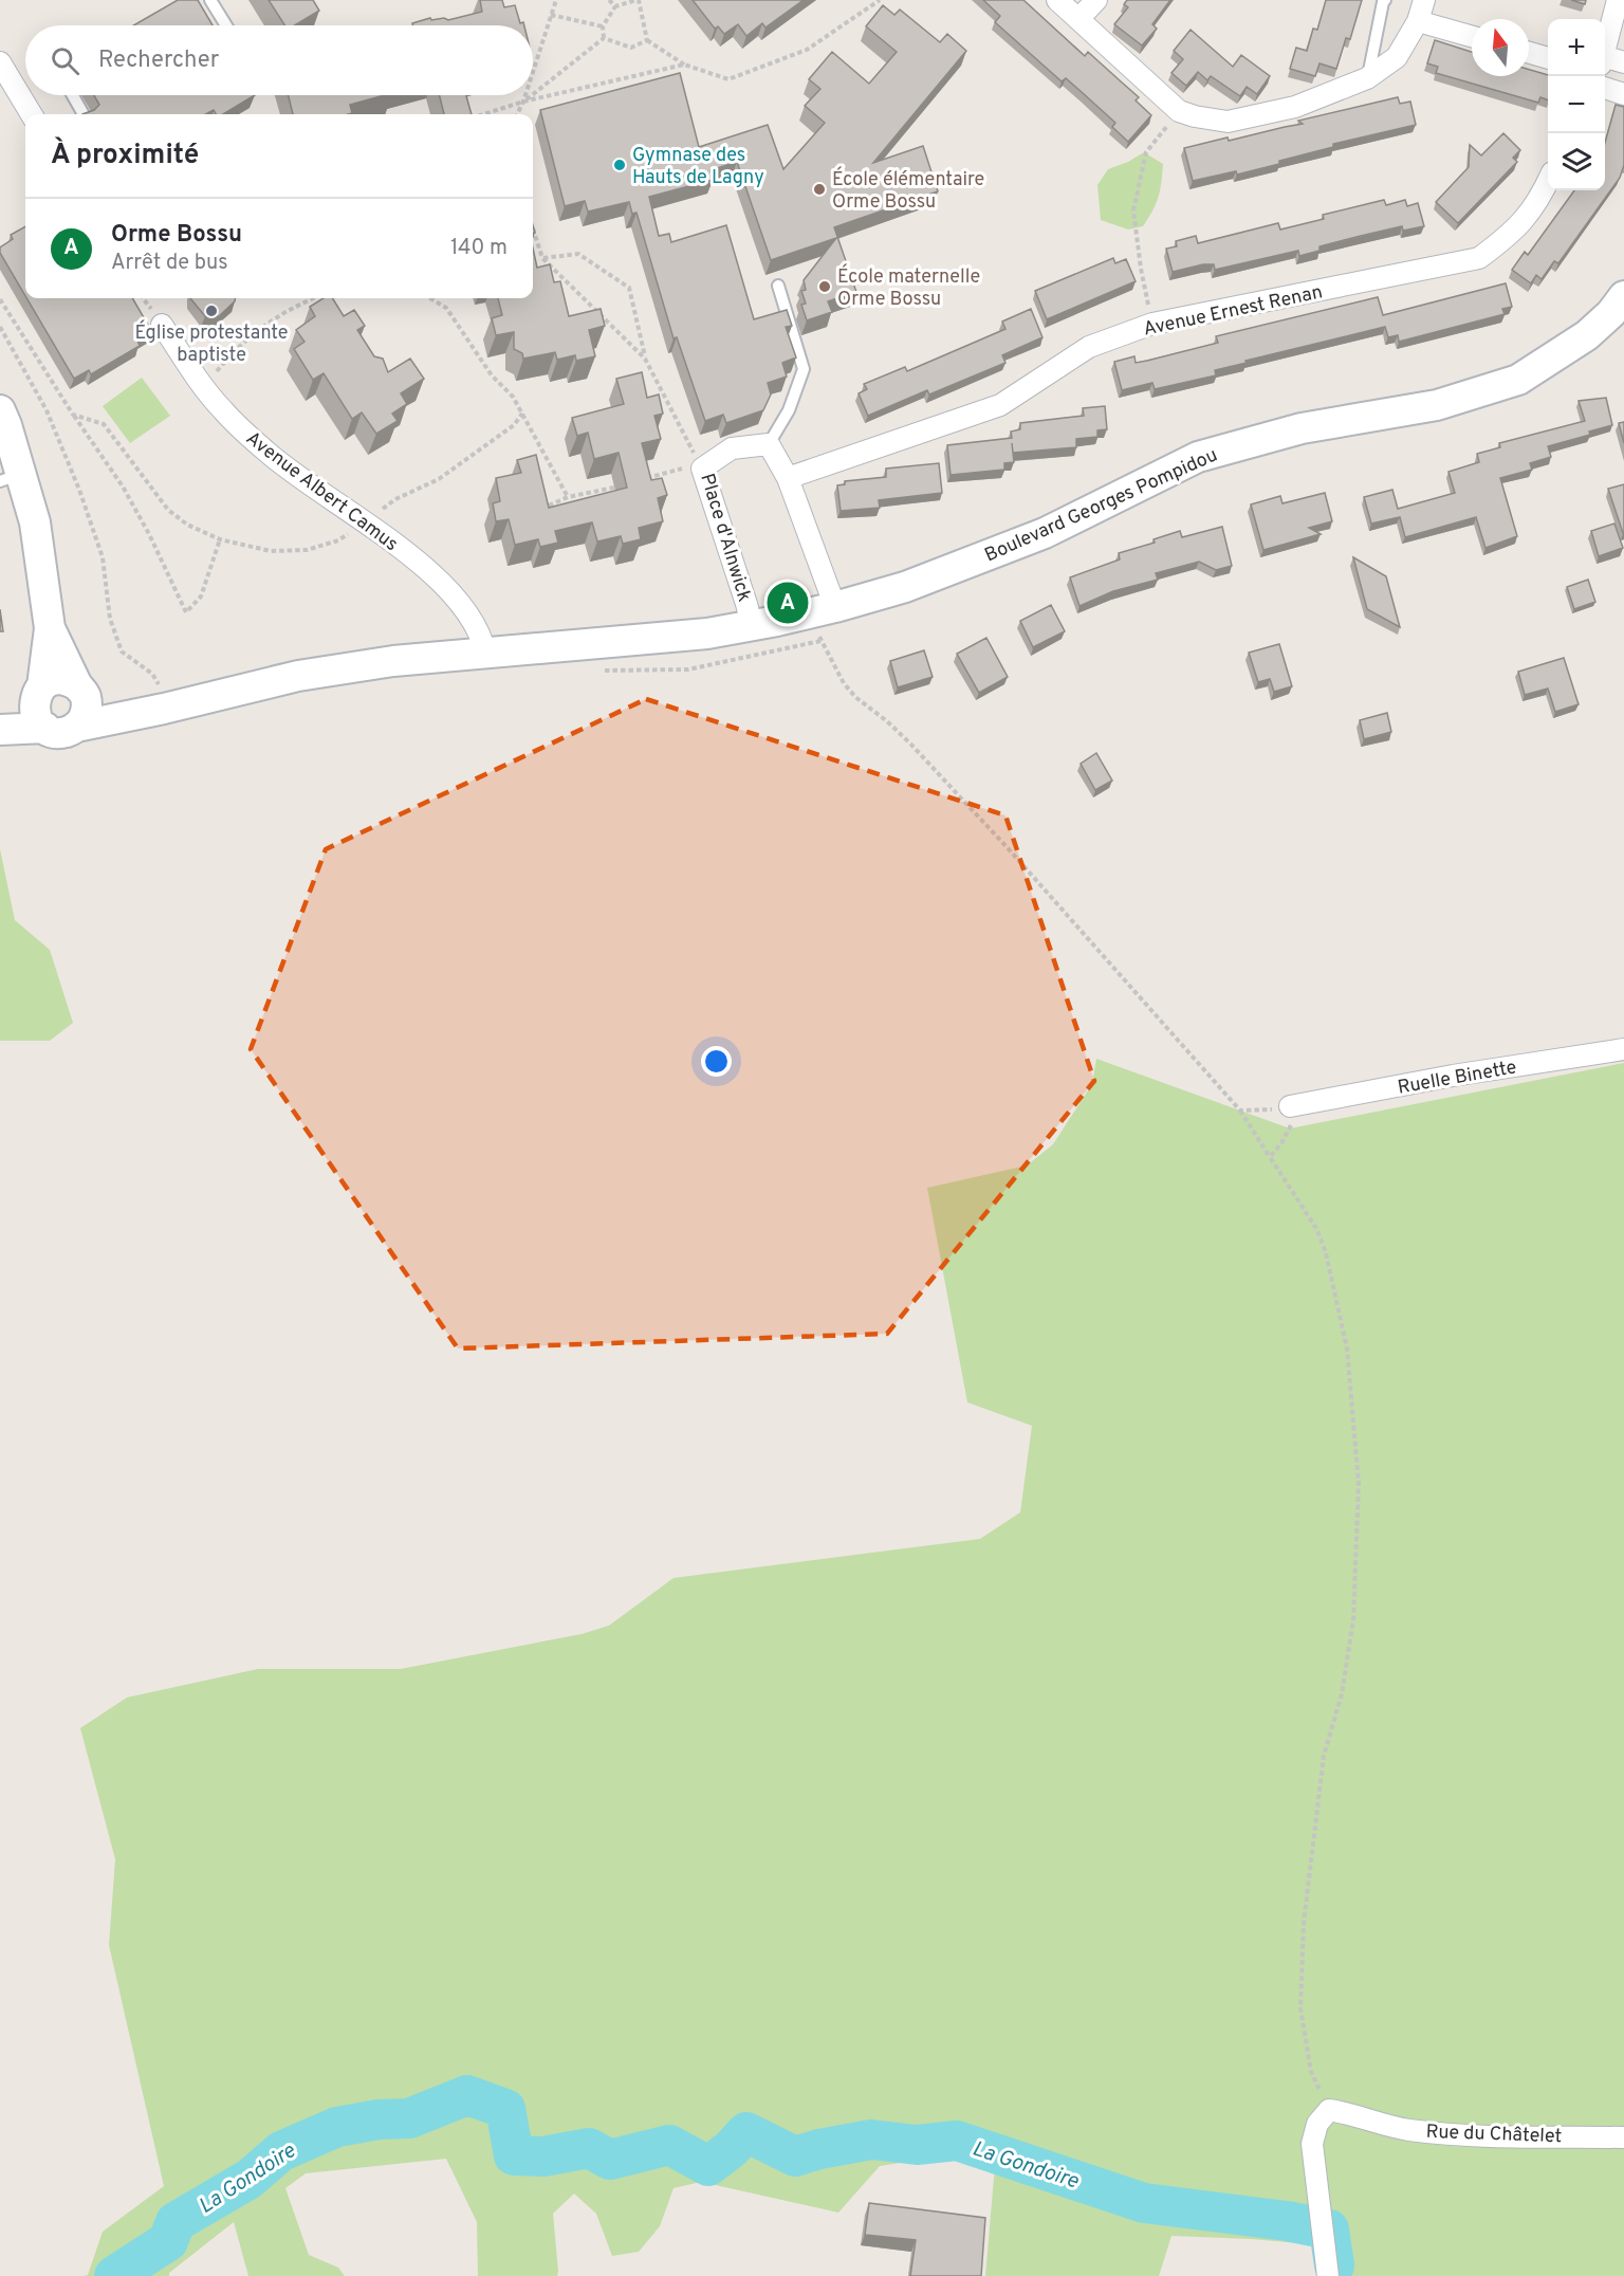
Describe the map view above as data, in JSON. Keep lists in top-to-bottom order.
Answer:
{
  "streets": {
    "main road": ["Boulevard Georges Pompidou"],
    "street": [
      "Avenue Ernest Renan",
      "Avenue Albert Camus",
      "Place d'Alnwick",
      "Ruelle Binette",
      "Rue du Châtelet"
    ]
  },
  "crossings": [
    ["Avenue Albert Camus", "Boulevard Georges Pompidou"],
    ["Boulevard Georges Pompidou", "Place d'Alnwick"]
  ],
  "water": ["La Gondoire"],
  "places": [
    "Gymnase des Hauts de Lagny",
    "École élémentaire Orme Bossu",
    "École maternelle Orme Bossu",
    "Église protestante baptiste"
  ],
  "north": "top",
  "page": {
    "map_buttons": ["+", "−"],
    "search": "Rechercher",
    "heading": "À proximité",
    "list": [
      {
        "mark": "A",
        "name": "Orme Bossu",
        "note": "Arrêt de bus",
        "value": "140 m"
      }
    ],
    "pins": "A"
  }
}
